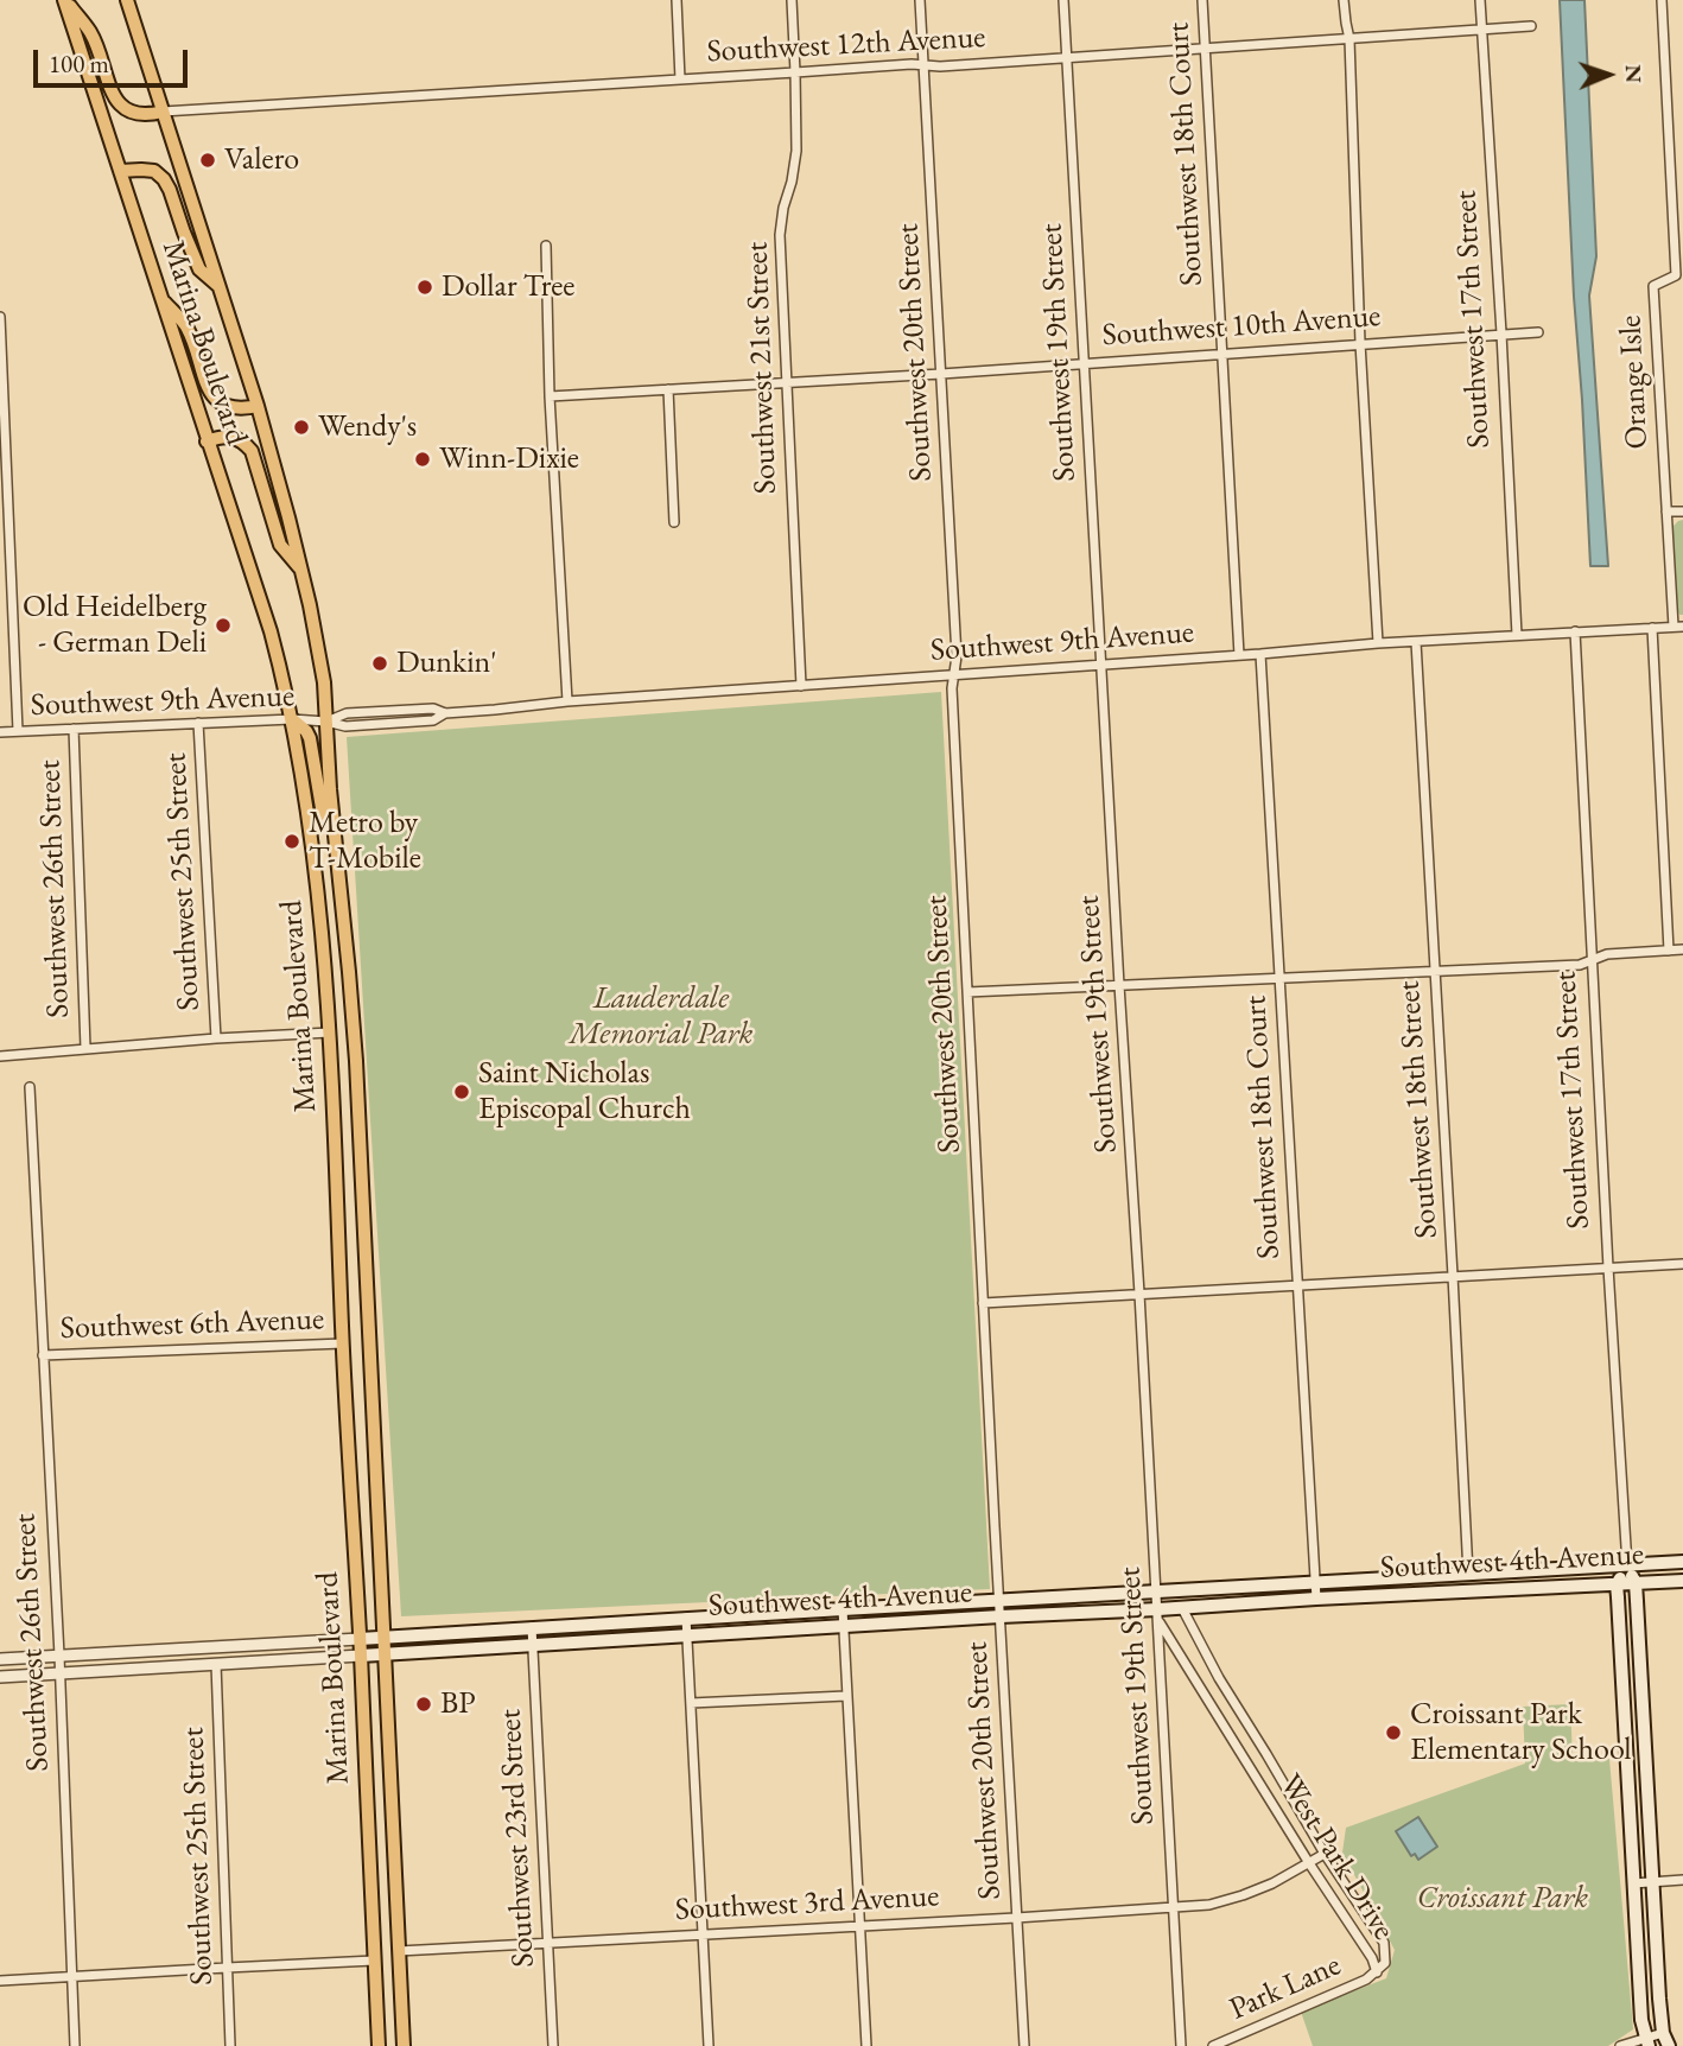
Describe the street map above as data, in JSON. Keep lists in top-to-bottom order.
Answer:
{
  "streets": {
    "main road": ["Southwest 17th Street", "Marina Boulevard", "Southwest 4th Avenue"],
    "street": [
      "Southwest 12th Avenue",
      "Southwest 18th Court",
      "Southwest 10th Avenue",
      "Southwest 20th Street",
      "Southwest 19th Street",
      "Southwest 21st Street",
      "Orange Isle",
      "Southwest 9th Avenue",
      "Southwest 25th Street",
      "Southwest 26th Street",
      "Southwest 18th Street",
      "Southwest 6th Avenue",
      "Southwest 23rd Street",
      "West Park Drive",
      "Southwest 3rd Avenue",
      "Park Lane"
    ]
  },
  "crossings": [
    ["Southwest 12th Avenue", "Southwest 18th Court"],
    ["Southwest 12th Avenue", "Southwest 17th Street"],
    ["Southwest 12th Avenue", "Marina Boulevard"],
    ["Southwest 12th Avenue", "Southwest 20th Street"],
    ["Southwest 12th Avenue", "Southwest 19th Street"],
    ["Southwest 12th Avenue", "Southwest 21st Street"],
    ["Southwest 18th Court", "Southwest 10th Avenue"],
    ["Southwest 18th Court", "Southwest 9th Avenue"],
    ["Southwest 18th Court", "Southwest 4th Avenue"],
    ["Southwest 17th Street", "Southwest 10th Avenue"],
    ["Southwest 17th Street", "Southwest 9th Avenue"],
    ["Southwest 17th Street", "Southwest 4th Avenue"],
    ["Southwest 10th Avenue", "Southwest 20th Street"],
    ["Southwest 10th Avenue", "Southwest 19th Street"],
    ["Southwest 10th Avenue", "Southwest 21st Street"],
    ["Marina Boulevard", "Southwest 9th Avenue"],
    ["Marina Boulevard", "Southwest 6th Avenue"],
    ["Marina Boulevard", "Southwest 4th Avenue"],
    ["Marina Boulevard", "Southwest 3rd Avenue"],
    ["Southwest 20th Street", "Southwest 9th Avenue"],
    ["Southwest 20th Street", "Southwest 4th Avenue"],
    ["Southwest 20th Street", "Southwest 3rd Avenue"],
    ["Southwest 19th Street", "Southwest 9th Avenue"],
    ["Southwest 19th Street", "Southwest 4th Avenue"],
    ["Southwest 19th Street", "West Park Drive"],
    ["Southwest 19th Street", "Southwest 3rd Avenue"],
    ["Southwest 21st Street", "Southwest 9th Avenue"],
    ["Orange Isle", "Southwest 9th Avenue"],
    ["Southwest 9th Avenue", "Southwest 25th Street"],
    ["Southwest 9th Avenue", "Southwest 26th Street"],
    ["Southwest 9th Avenue", "Southwest 18th Street"],
    ["Southwest 25th Street", "Southwest 4th Avenue"],
    ["Southwest 26th Street", "Southwest 6th Avenue"],
    ["Southwest 26th Street", "Southwest 4th Avenue"],
    ["Southwest 18th Street", "Southwest 4th Avenue"],
    ["Southwest 4th Avenue", "Southwest 23rd Street"],
    ["Southwest 4th Avenue", "West Park Drive"],
    ["Southwest 23rd Street", "Southwest 3rd Avenue"],
    ["West Park Drive", "Southwest 3rd Avenue"],
    ["West Park Drive", "Park Lane"]
  ],
  "parks": ["Lauderdale Memorial Park", "Croissant Park"],
  "places": [
    "Valero",
    "Dollar Tree",
    "Wendy's",
    "Winn-Dixie",
    "Old Heidelberg - German Deli",
    "Dunkin'",
    "Metro by T-Mobile",
    "Saint Nicholas Episcopal Church",
    "BP",
    "Croissant Park Elementary School"
  ],
  "scale_bar": "100 m",
  "north": "right"
}
